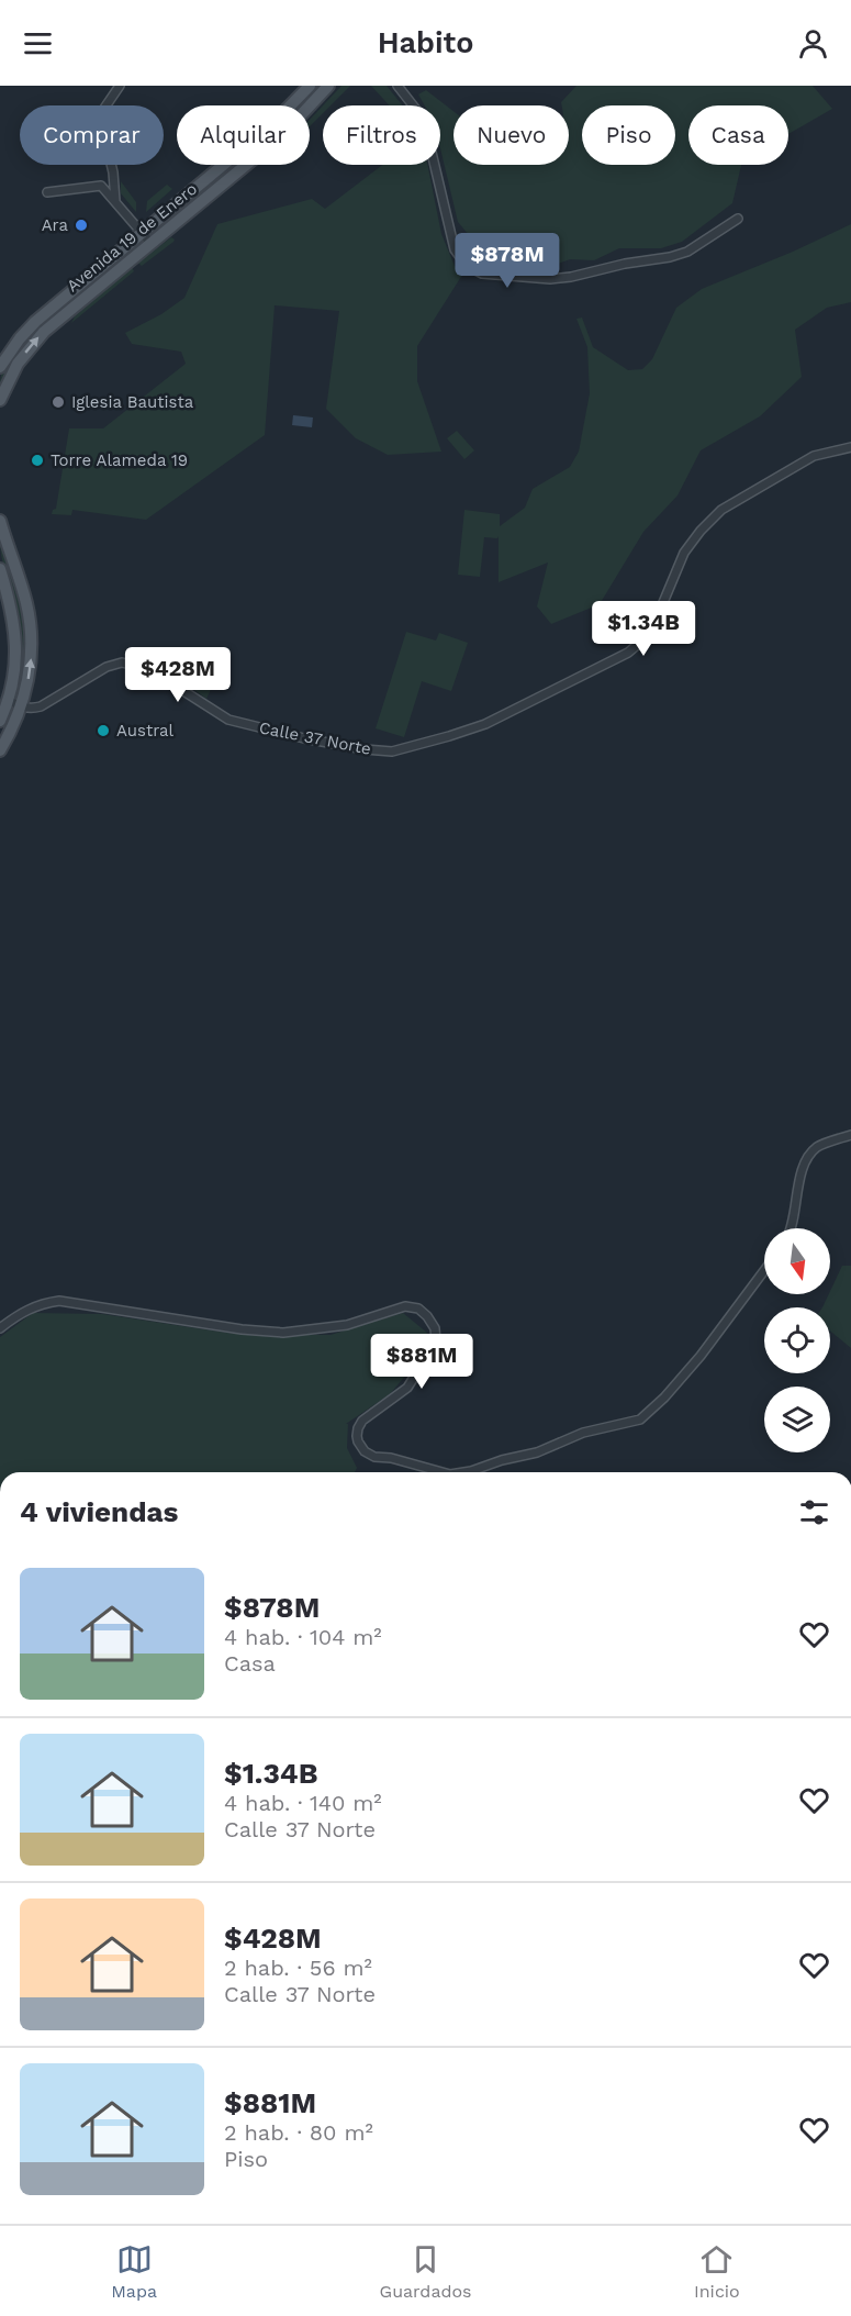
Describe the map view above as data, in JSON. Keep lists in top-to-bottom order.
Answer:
{
  "streets": {
    "main road": ["Avenida 19 de Enero"],
    "street": ["Calle 37 Norte"]
  },
  "places": [
    "Ara",
    "Iglesia Bautista",
    "Torre Alameda 19",
    "Austral"
  ],
  "north": "bottom",
  "page": {
    "header": "Habito",
    "chip": [
      "Comprar",
      "Alquilar",
      "Filtros",
      "Nuevo",
      "Piso",
      "Casa"
    ],
    "price": [
      "$878M",
      "$1.34B",
      "$428M",
      "$881M"
    ],
    "heading": "4 viviendas",
    "list": [
      {
        "name": "$878M",
        "note": "4 hab. · 104 m² · Casa"
      },
      {
        "name": "$1.34B",
        "note": "4 hab. · 140 m² · Calle 37 Norte"
      },
      {
        "name": "$428M",
        "note": "2 hab. · 56 m² · Calle 37 Norte"
      },
      {
        "name": "$881M",
        "note": "2 hab. · 80 m² · Piso"
      }
    ],
    "tabs": ["Mapa", "Guardados", "Inicio"]
  }
}
